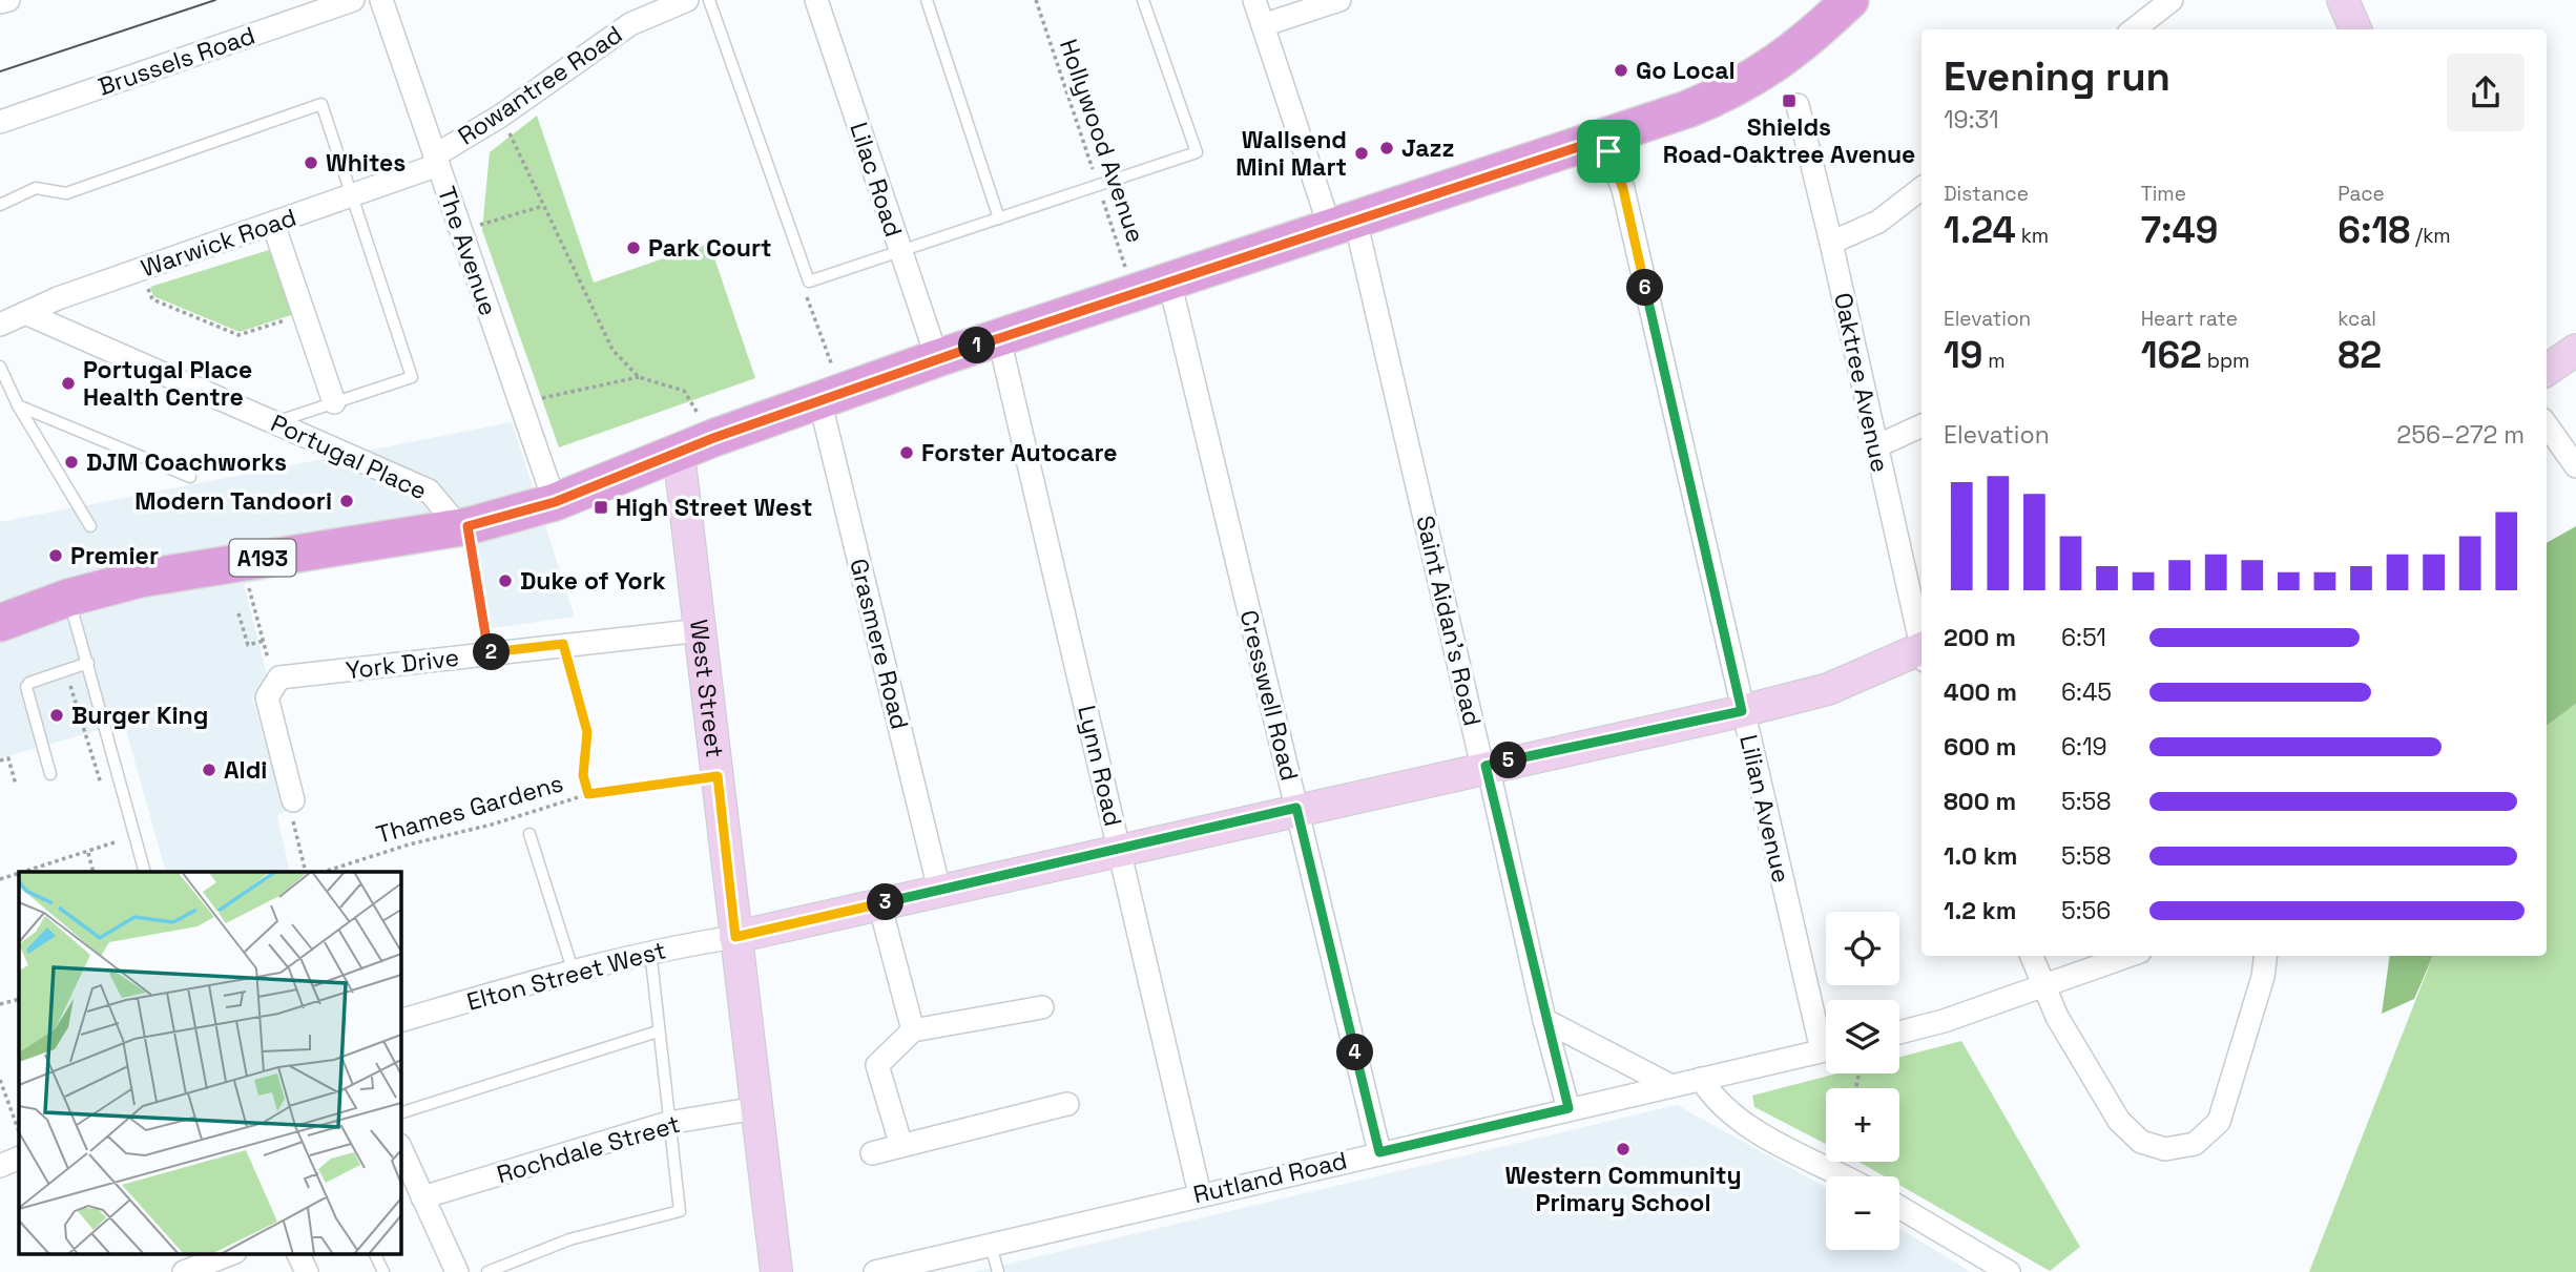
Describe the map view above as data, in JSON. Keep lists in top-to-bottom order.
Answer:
{
  "streets": {
    "main road": ["A193"],
    "street": [
      "Brussels Road",
      "Rowantree Road",
      "Lilac Road",
      "Warwick Road",
      "The Avenue",
      "Oaktree Avenue",
      "Portugal Place",
      "Saint Aidan's Road",
      "Grasmere Road",
      "York Drive",
      "West Street",
      "Cresswell Road",
      "Lynn Road",
      "Lilian Avenue",
      "Elton Street West",
      "Rochdale Street",
      "Rutland Road"
    ],
    "path": ["Hollywood Avenue", "Thames Gardens"]
  },
  "crossings": [
    ["Rowantree Road", "Warwick Road"],
    ["Rowantree Road", "The Avenue"],
    ["Hollywood Avenue", "A193"],
    ["Lilac Road", "A193"],
    ["Warwick Road", "The Avenue"],
    ["Warwick Road", "Portugal Place"],
    ["The Avenue", "A193"],
    ["Portugal Place", "A193"],
    ["A193", "Saint Aidan's Road"],
    ["A193", "Grasmere Road"],
    ["A193", "West Street"],
    ["A193", "Cresswell Road"],
    ["A193", "Lynn Road"],
    ["A193", "Lilian Avenue"],
    ["Saint Aidan's Road", "Rutland Road"],
    ["York Drive", "West Street"],
    ["West Street", "Thames Gardens"],
    ["West Street", "Elton Street West"],
    ["West Street", "Rochdale Street"],
    ["Cresswell Road", "Rutland Road"],
    ["Lynn Road", "Rutland Road"]
  ],
  "places": {
    "other": [
      "Go Local",
      "Jazz",
      "Wallsend Mini Mart",
      "Whites",
      "Park Court",
      "Portugal Place Health Centre",
      "Forster Autocare",
      "DJM Coachworks",
      "Modern Tandoori",
      "Premier",
      "Duke of York",
      "Burger King",
      "Aldi",
      "Western Community Primary School"
    ],
    "transit": ["Shields Road-Oaktree Avenue", "High Street West"]
  },
  "page": {
    "heading": ["Evening run", "19:31"],
    "stats": [
      ["Distance", "1.24 km"],
      ["Time", "7:49"],
      ["Pace", "6:18 /km"],
      ["Elevation", "19 m"],
      ["Heart rate", "162 bpm"],
      ["kcal", "82"]
    ],
    "pins": [
      "6",
      "1",
      "2",
      "5",
      "3",
      "4"
    ],
    "chart": ["Elevation", "256–272 m"],
    "list": [
      {
        "name": "200 m",
        "note": "6:51"
      },
      {
        "name": "400 m",
        "note": "6:45"
      },
      {
        "name": "600 m",
        "note": "6:19"
      },
      {
        "name": "800 m",
        "note": "5:58"
      },
      {
        "name": "1.0 km",
        "note": "5:58"
      },
      {
        "name": "1.2 km",
        "note": "5:56"
      }
    ],
    "map_buttons": ["+", "−"]
  }
}
